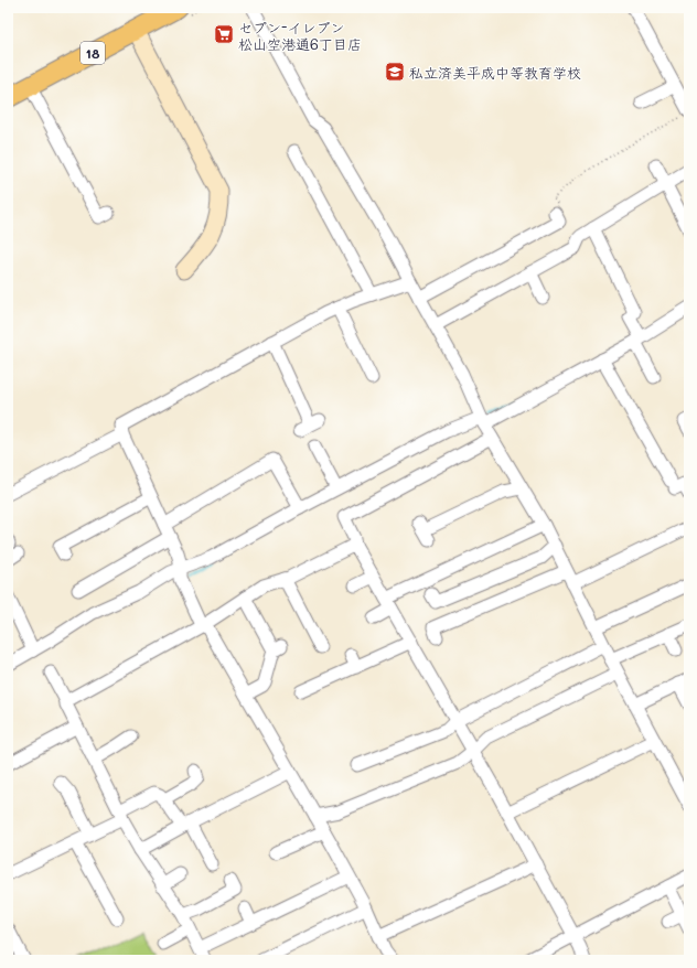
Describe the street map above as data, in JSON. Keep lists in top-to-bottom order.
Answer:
{
  "streets": {
    "main road": ["18"]
  },
  "places": {
    "supermarket": ["セブン-イレブン 松山空港通6丁目店"],
    "school or university": ["私立済美平成中等教育学校"]
  }
}
